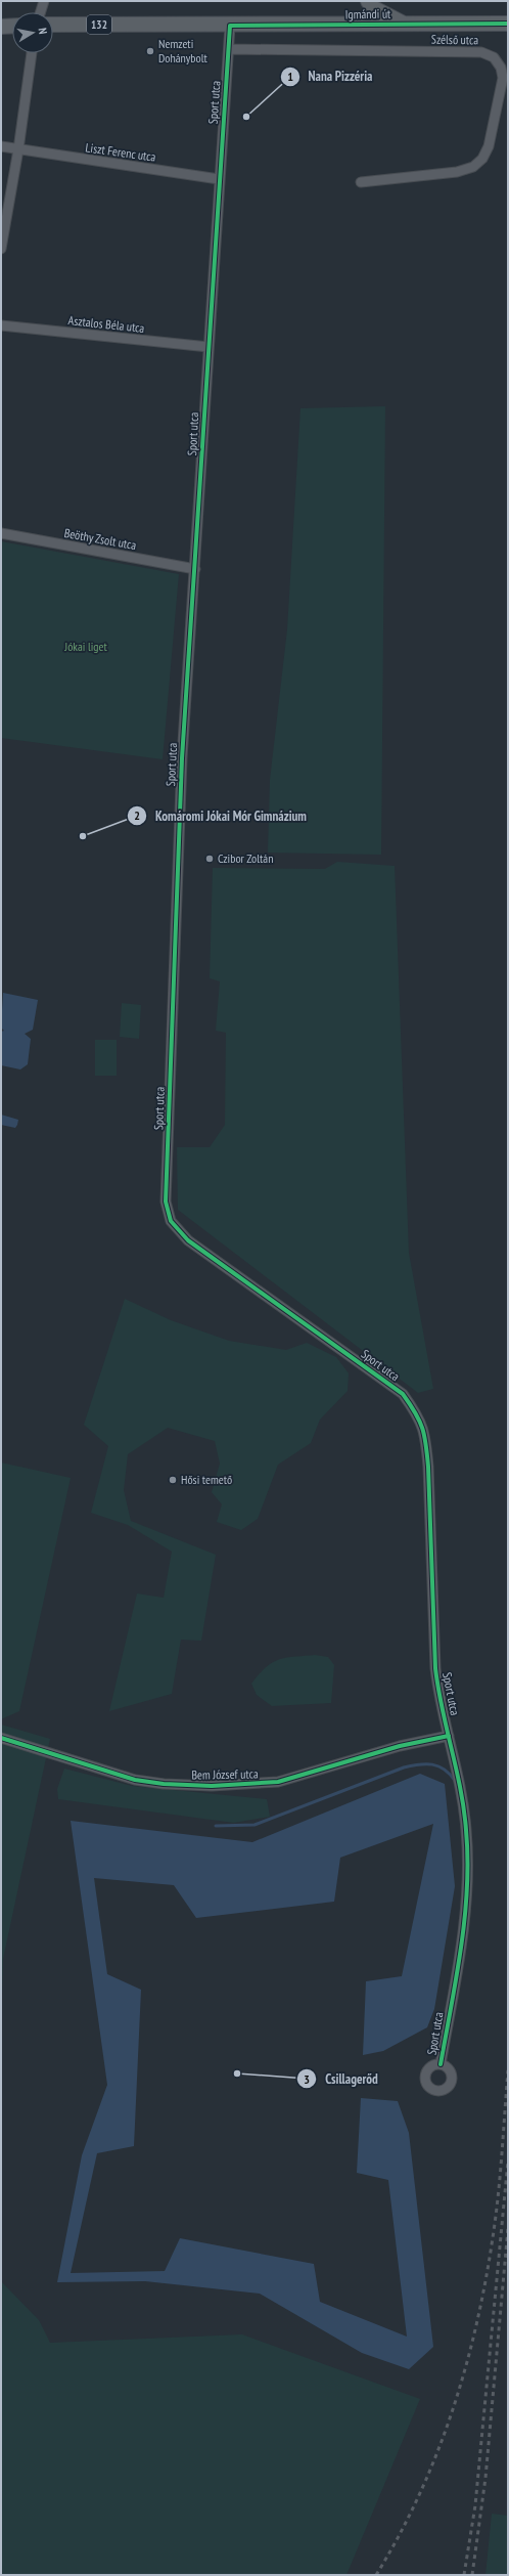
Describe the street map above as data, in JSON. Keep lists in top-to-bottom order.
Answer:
{
  "streets": {
    "main road": ["Igmándi út", "132"],
    "street": [
      "Szélső utca",
      "Sport utca",
      "Liszt Ferenc utca",
      "Asztalos Béla utca",
      "Beöthy Zsolt utca",
      "Bem József utca"
    ]
  },
  "crossings": [
    ["Igmándi út", "Sport utca"],
    ["Szélső utca", "Sport utca"],
    ["Sport utca", "Liszt Ferenc utca"],
    ["Sport utca", "Asztalos Béla utca"],
    ["Sport utca", "Beöthy Zsolt utca"],
    ["Sport utca", "Bem József utca"]
  ],
  "parks": ["Jókai liget"],
  "places": [
    "Nemzeti Dohánybolt",
    "Nana Pizzéria",
    "Komáromi Jókai Mór Gimnázium",
    "Czibor Zoltán",
    "Hősi temető",
    "Csillagerőd"
  ],
  "north": "right"
}
